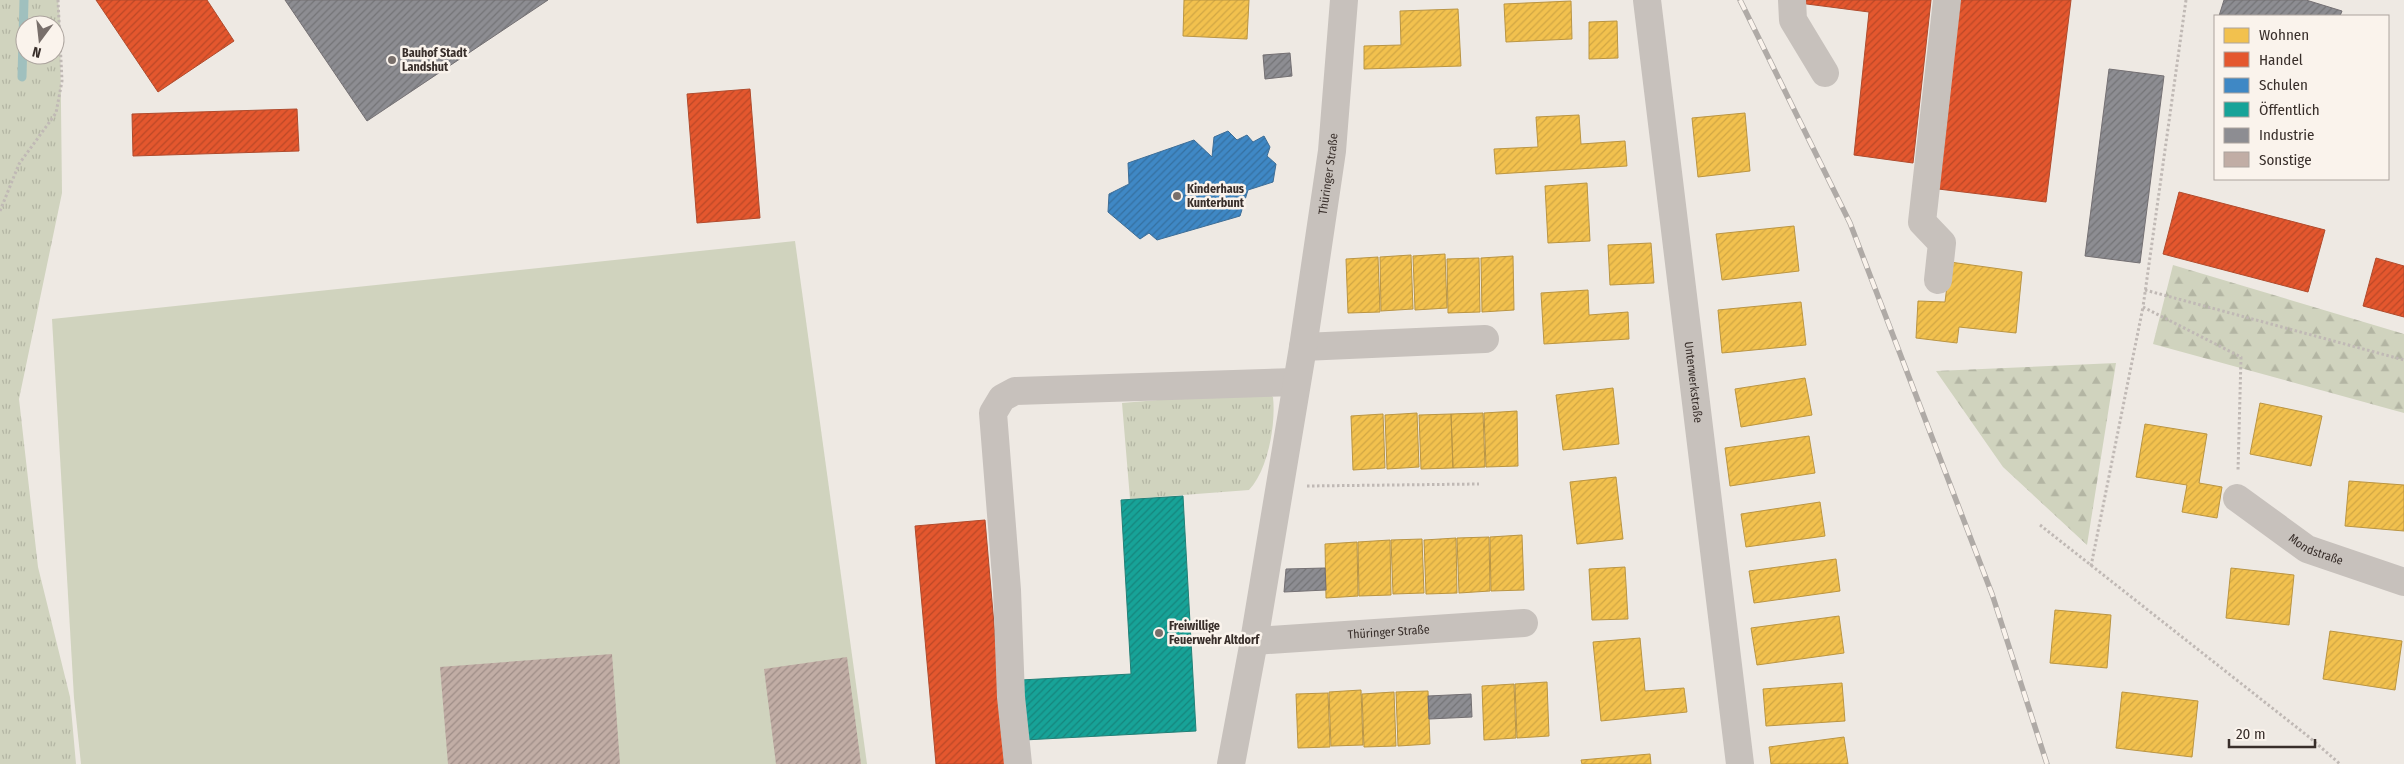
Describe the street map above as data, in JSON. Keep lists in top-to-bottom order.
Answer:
{
  "streets": {
    "street": ["Thüringer Straße", "Unterwerkstraße", "Mondstraße"]
  },
  "places": ["Bauhof Stadt Landshut", "Kinderhaus Kunterbunt", "Freiwillige Feuerwehr Altdorf"],
  "legend": [
    "Wohnen",
    "Handel",
    "Schulen",
    "Öffentlich",
    "Industrie",
    "Sonstige"
  ],
  "scale_bar": "20 m",
  "north": "bottom"
}
